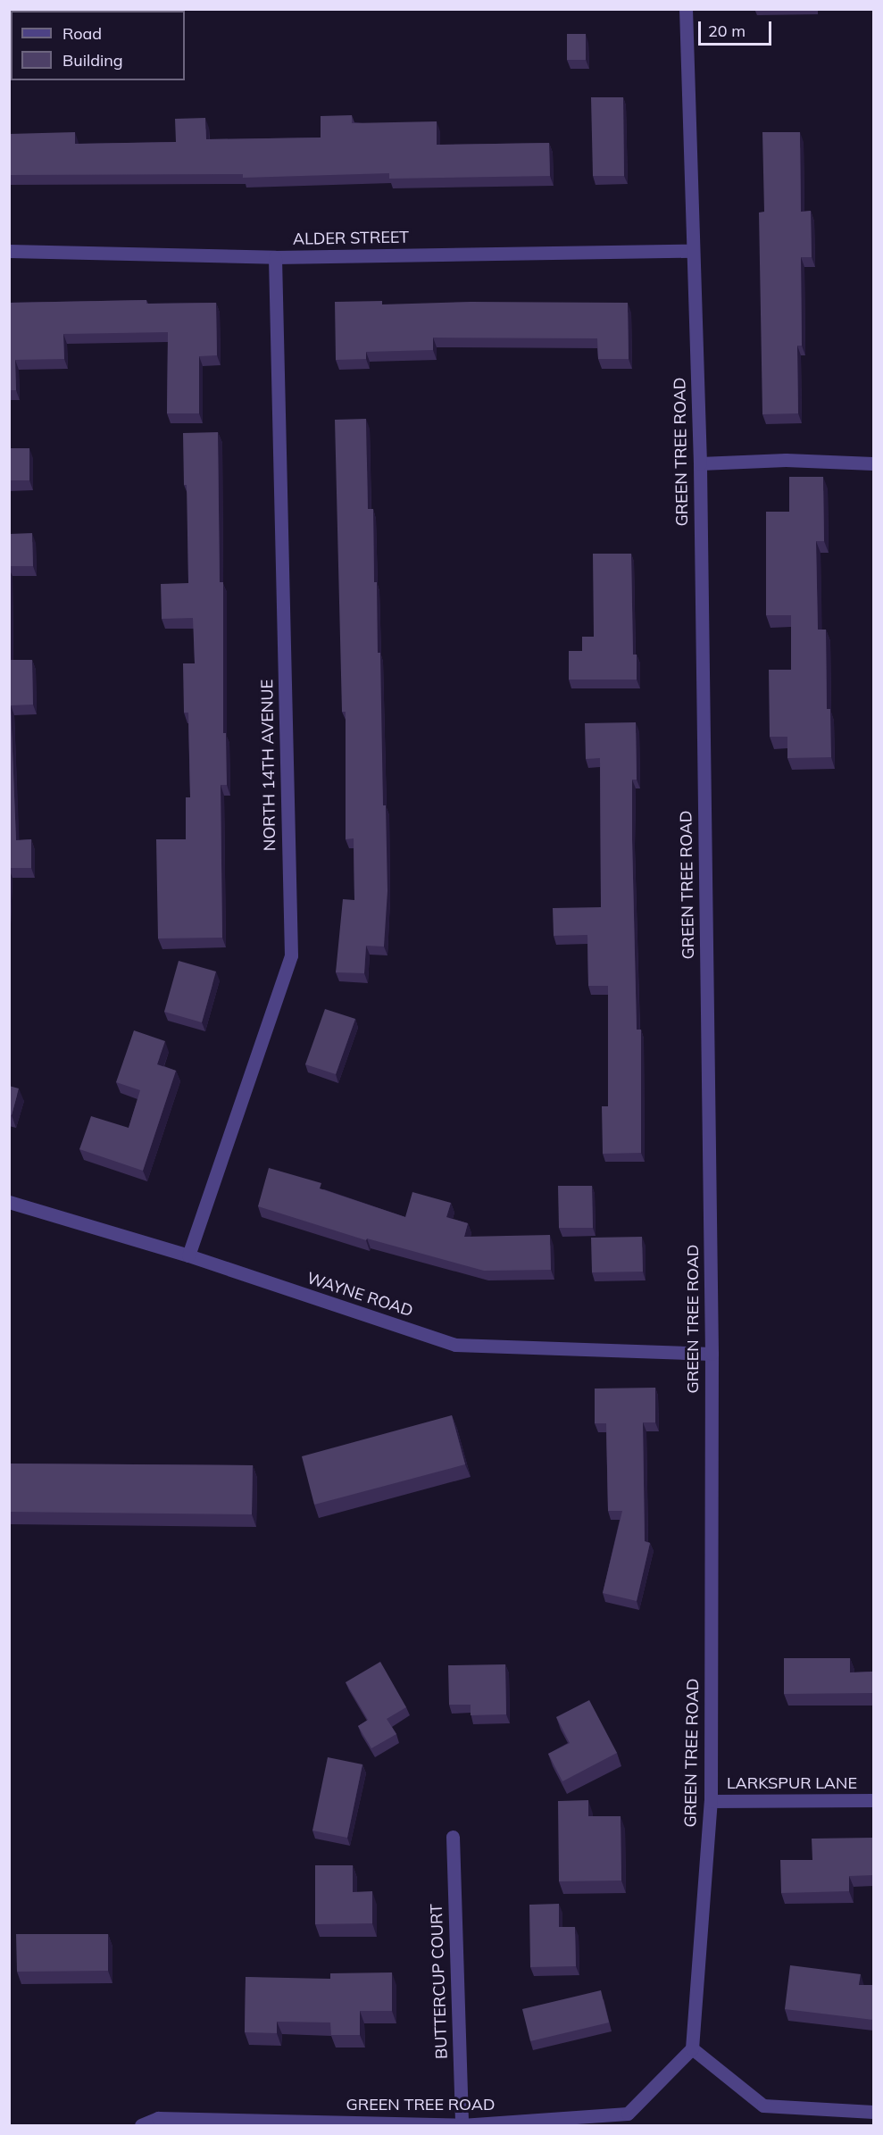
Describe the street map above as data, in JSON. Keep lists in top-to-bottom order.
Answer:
{
  "streets": {
    "street": [
      "ALDER STREET",
      "GREEN TREE ROAD",
      "NORTH 14TH AVENUE",
      "WAYNE ROAD",
      "LARKSPUR LANE",
      "BUTTERCUP COURT"
    ]
  },
  "crossings": [
    ["ALDER STREET", "GREEN TREE ROAD"],
    ["ALDER STREET", "NORTH 14TH AVENUE"],
    ["GREEN TREE ROAD", "WAYNE ROAD"],
    ["GREEN TREE ROAD", "LARKSPUR LANE"],
    ["GREEN TREE ROAD", "BUTTERCUP COURT"],
    ["NORTH 14TH AVENUE", "WAYNE ROAD"]
  ],
  "legend": ["Road", "Building"],
  "scale_bar": "20 m"
}
